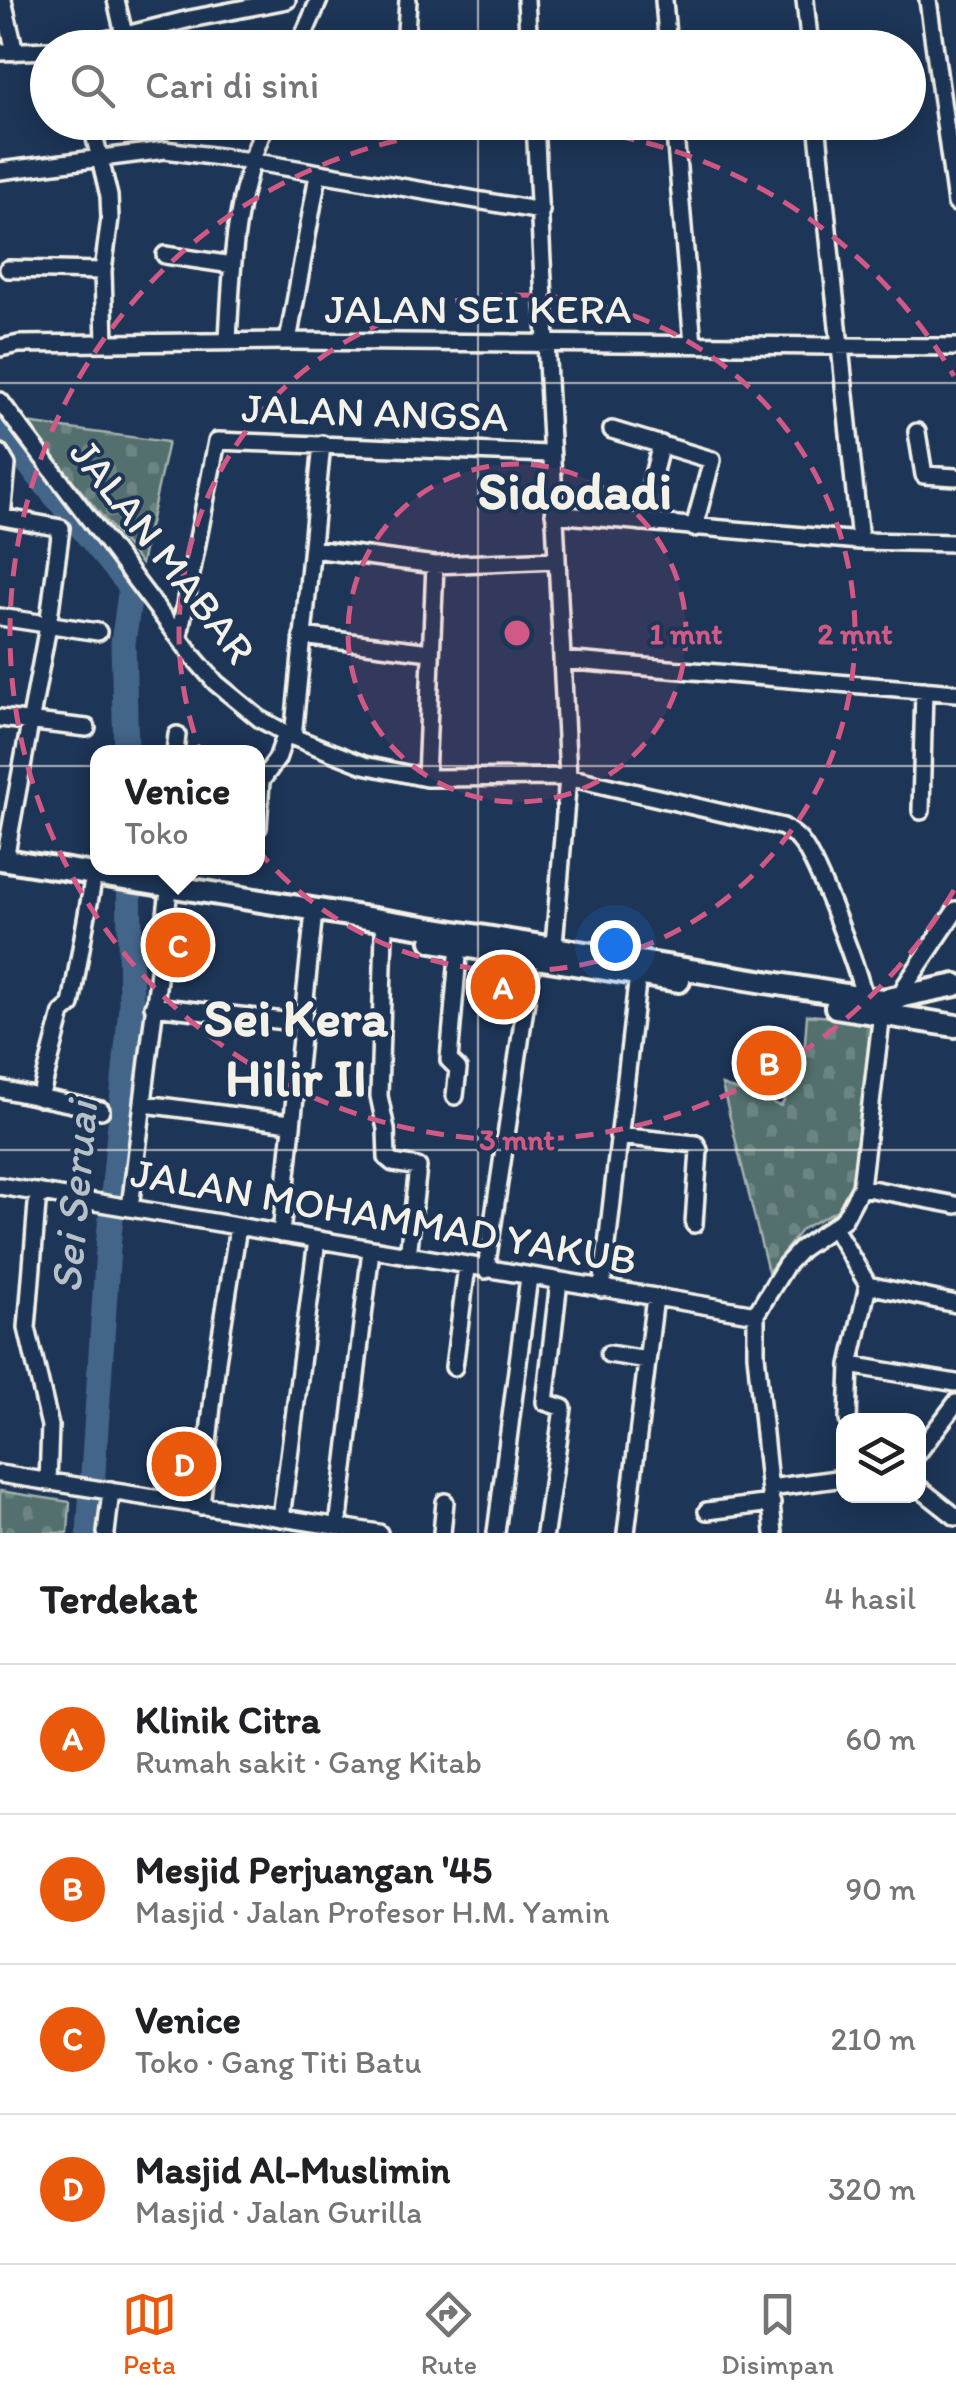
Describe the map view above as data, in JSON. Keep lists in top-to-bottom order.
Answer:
{
  "streets": {
    "street": [
      "JALAN SEI KERA",
      "JALAN ANGSA",
      "JALAN MABAR",
      "JALAN MOHAMMAD YAKUB"
    ]
  },
  "crossings": [
    ["JALAN ANGSA", "JALAN MABAR"]
  ],
  "districts": ["Sidodadi", "Sei Kera Hilir II"],
  "water": ["Sei Seruai"],
  "page": {
    "search": "Cari di sini",
    "popup": ["Venice", "Toko"],
    "pins": [
      "C",
      "A",
      "B",
      "D"
    ],
    "heading": ["Terdekat", "4 hasil"],
    "list": [
      {
        "mark": "A",
        "name": "Klinik Citra",
        "note": "Rumah sakit · Gang Kitab",
        "value": "60 m"
      },
      {
        "mark": "B",
        "name": "Mesjid Perjuangan '45",
        "note": "Masjid · Jalan Profesor H.M. Yamin",
        "value": "90 m"
      },
      {
        "mark": "C",
        "name": "Venice",
        "note": "Toko · Gang Titi Batu",
        "value": "210 m"
      },
      {
        "mark": "D",
        "name": "Masjid Al-Muslimin",
        "note": "Masjid · Jalan Gurilla",
        "value": "320 m"
      }
    ],
    "nav": ["Peta", "Rute", "Disimpan"]
  },
  "rings": ["1 mnt", "2 mnt", "3 mnt"]
}
